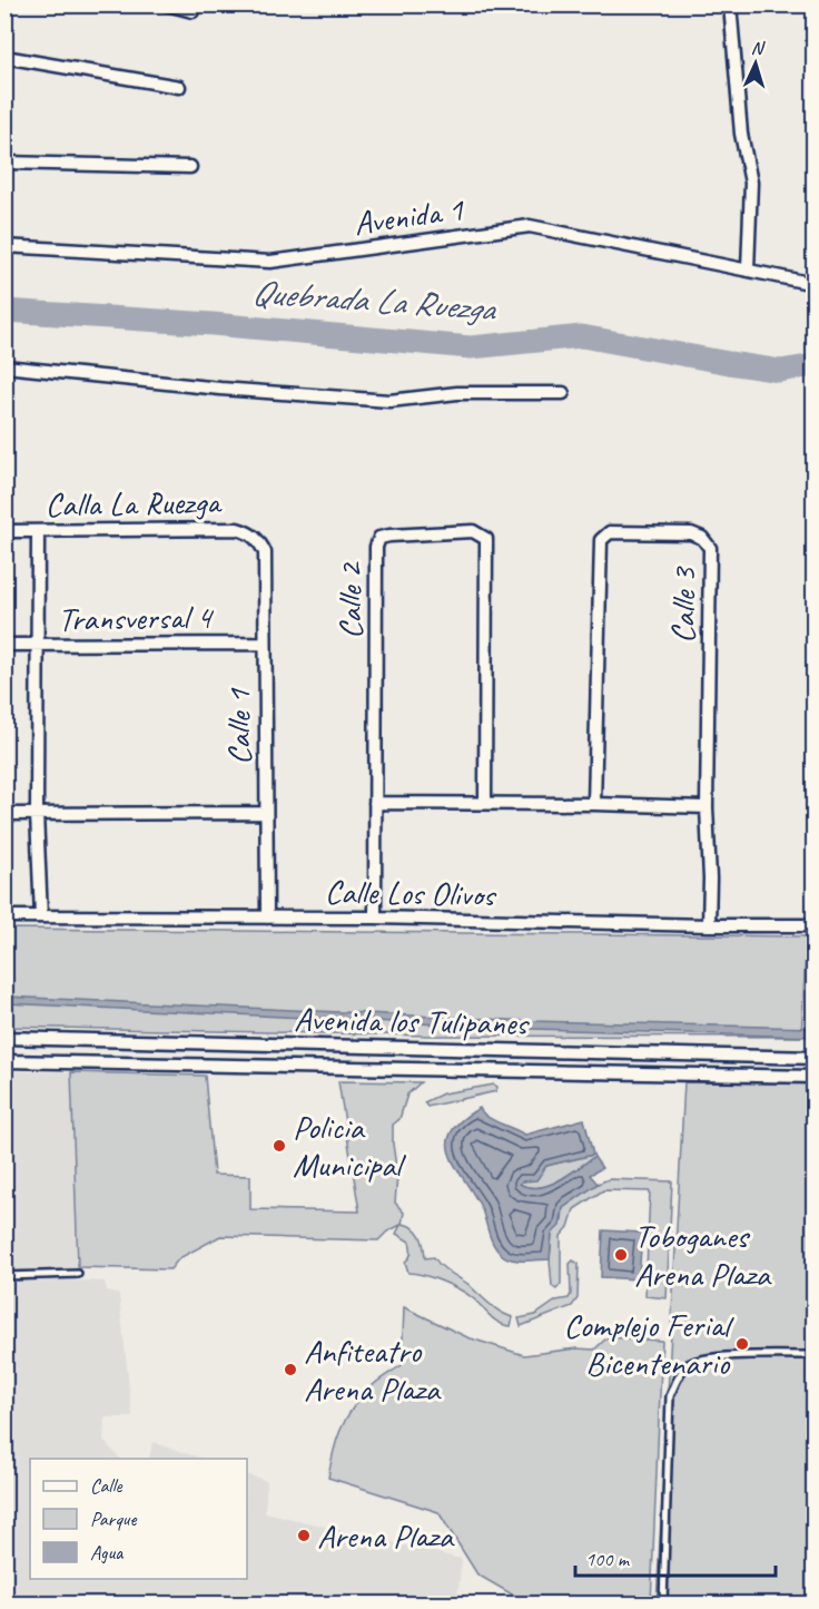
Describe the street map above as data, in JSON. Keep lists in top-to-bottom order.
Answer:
{
  "streets": {
    "street": [
      "Avenida 1",
      "Calla La Ruezga",
      "Calle 2",
      "Calle 3",
      "Transversal 4",
      "Calle 1",
      "Calle Los Olivos",
      "Avenida los Tulipanes"
    ]
  },
  "crossings": [
    ["Calla La Ruezga", "Calle 1"],
    ["Calle 2", "Calle Los Olivos"],
    ["Calle 3", "Calle Los Olivos"],
    ["Transversal 4", "Calle 1"],
    ["Calle 1", "Calle Los Olivos"]
  ],
  "water": ["Quebrada La Ruezga"],
  "places": [
    "Policia Municipal",
    "Toboganes Arena Plaza",
    "Complejo Ferial Bicentenario",
    "Anfiteatro Arena Plaza",
    "Arena Plaza"
  ],
  "legend": ["Calle", "Parque", "Agua"],
  "scale_bar": "100 m",
  "north": "top"
}
